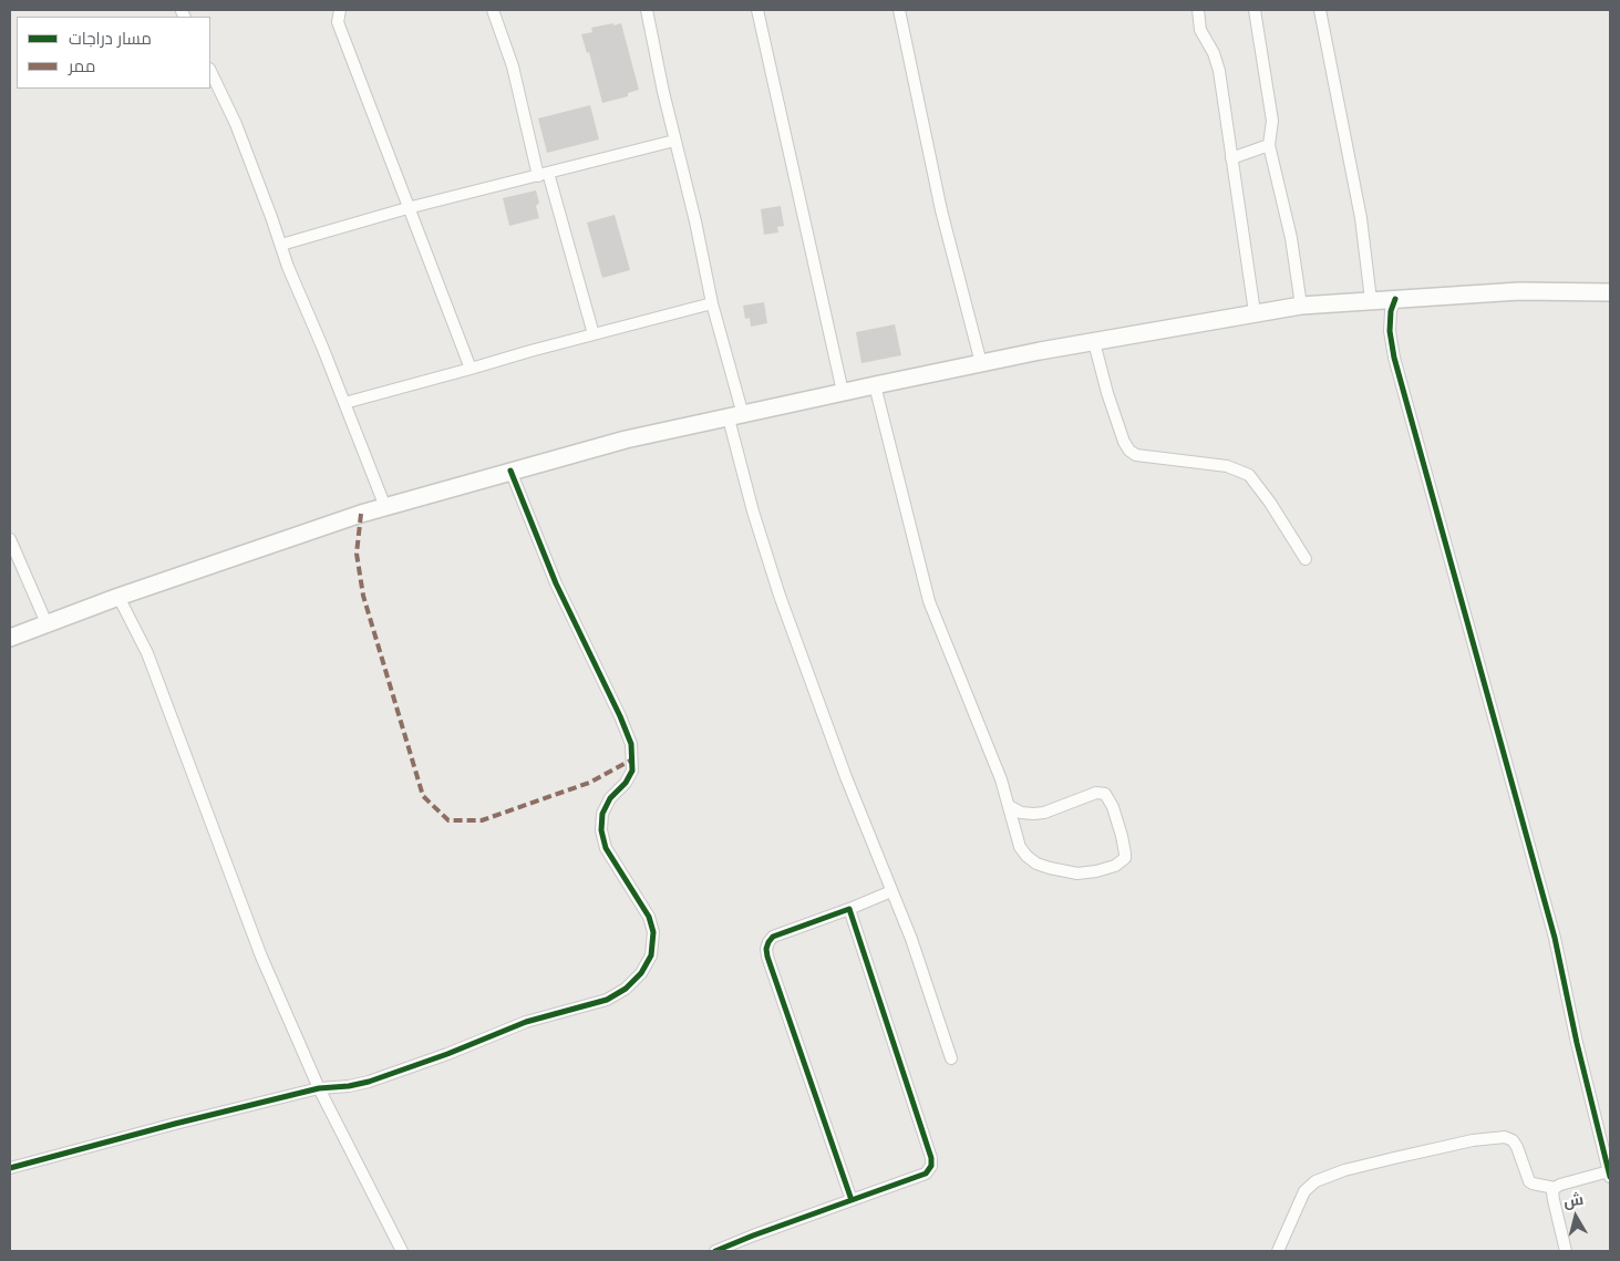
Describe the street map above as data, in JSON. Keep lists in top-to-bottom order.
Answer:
{
  "legend": ["مسار دراجات", "ممر"],
  "north": "top"
}
